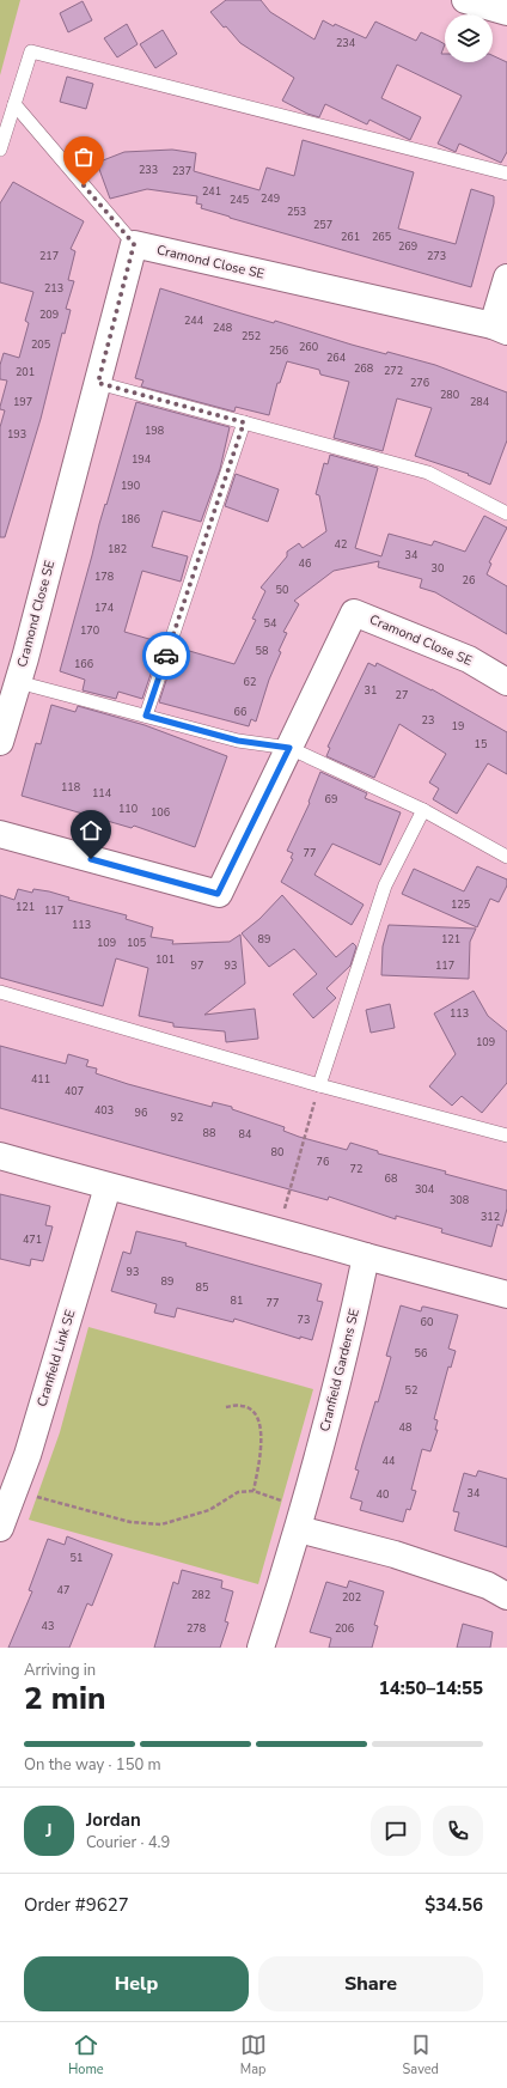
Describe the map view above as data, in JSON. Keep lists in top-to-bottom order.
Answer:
{
  "streets": {
    "street": ["Cramond Close SE", "Cranfield Link SE", "Cranfield Gardens SE"]
  },
  "house_numbers": [
    "234",
    "233",
    "237",
    "241",
    "249",
    "245",
    "253",
    "257",
    "261",
    "265",
    "269",
    "217",
    "273",
    "213",
    "209",
    "244",
    "248",
    "252",
    "205",
    "260",
    "256",
    "264",
    "268",
    "272",
    "201",
    "276",
    "280",
    "197",
    "284",
    "198",
    "193",
    "194",
    "190",
    "186",
    "42",
    "182",
    "34",
    "46",
    "30",
    "178",
    "26",
    "50",
    "174",
    "54",
    "170",
    "58",
    "166",
    "62",
    "31",
    "27",
    "66",
    "23",
    "19",
    "15",
    "118",
    "114",
    "69",
    "110",
    "106",
    "77",
    "125",
    "121",
    "117",
    "113",
    "89",
    "121",
    "109",
    "105",
    "101",
    "97",
    "93",
    "117",
    "113",
    "109",
    "411",
    "407",
    "403",
    "96",
    "92",
    "88",
    "84",
    "80",
    "76",
    "72",
    "68",
    "304",
    "308",
    "312",
    "471",
    "93",
    "89",
    "85",
    "81",
    "77",
    "73",
    "60",
    "56",
    "52",
    "48",
    "44",
    "34",
    "40",
    "51",
    "47",
    "282",
    "202",
    "43",
    "278",
    "206"
  ],
  "page": {
    "heading": ["2 min", "Arriving in", "14:50–14:55"],
    "panel": [
      "Jordan",
      "Courier · 4.9",
      "Order #9627",
      "$34.56"
    ],
    "bar": "On the way · 150 m",
    "round": "J",
    "buttons": ["Help", "Share"],
    "tabs": ["Home", "Map", "Saved"]
  }
}
